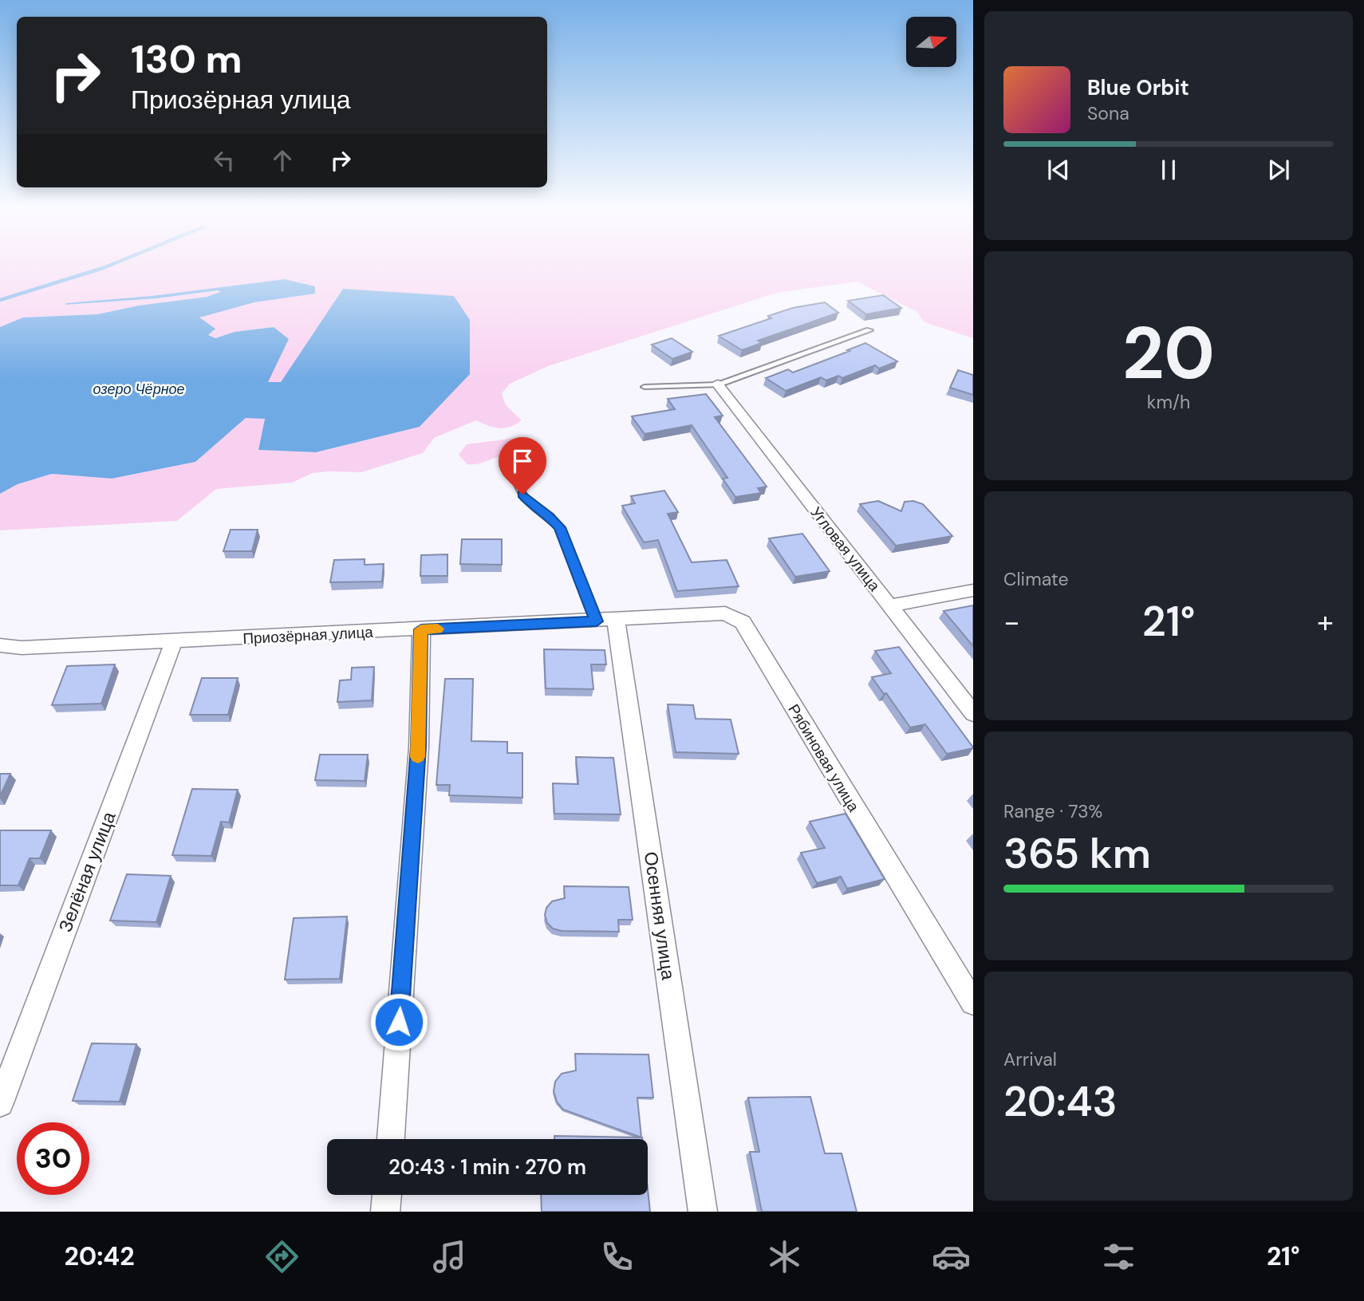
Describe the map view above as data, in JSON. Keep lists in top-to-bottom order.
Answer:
{
  "streets": {
    "street": [
      "Угловая улица",
      "Приозёрная улица",
      "Рябиновая улица",
      "Зелёная улица",
      "Осенняя улица"
    ]
  },
  "crossings": [
    ["Приозёрная улица", "Рябиновая улица"],
    ["Приозёрная улица", "Зелёная улица"],
    ["Приозёрная улица", "Осенняя улица"],
    ["Рябиновая улица", "Осенняя улица"]
  ],
  "water": ["озеро Чёрное"],
  "north": "right",
  "page": {
    "turn": ["130 m", "Приозёрная улица"],
    "song": ["Blue Orbit", "Sona"],
    "tile": [
      ["20", "km/h"],
      "Climate",
      ["Range · 73%", "365 km"],
      ["Arrival", "20:43"]
    ],
    "heat": ["−", "21°", "+"],
    "limit": "30",
    "trip": "20:43 · 1 min · 270 m",
    "tabs": ["20:42", "21°"]
  }
}
